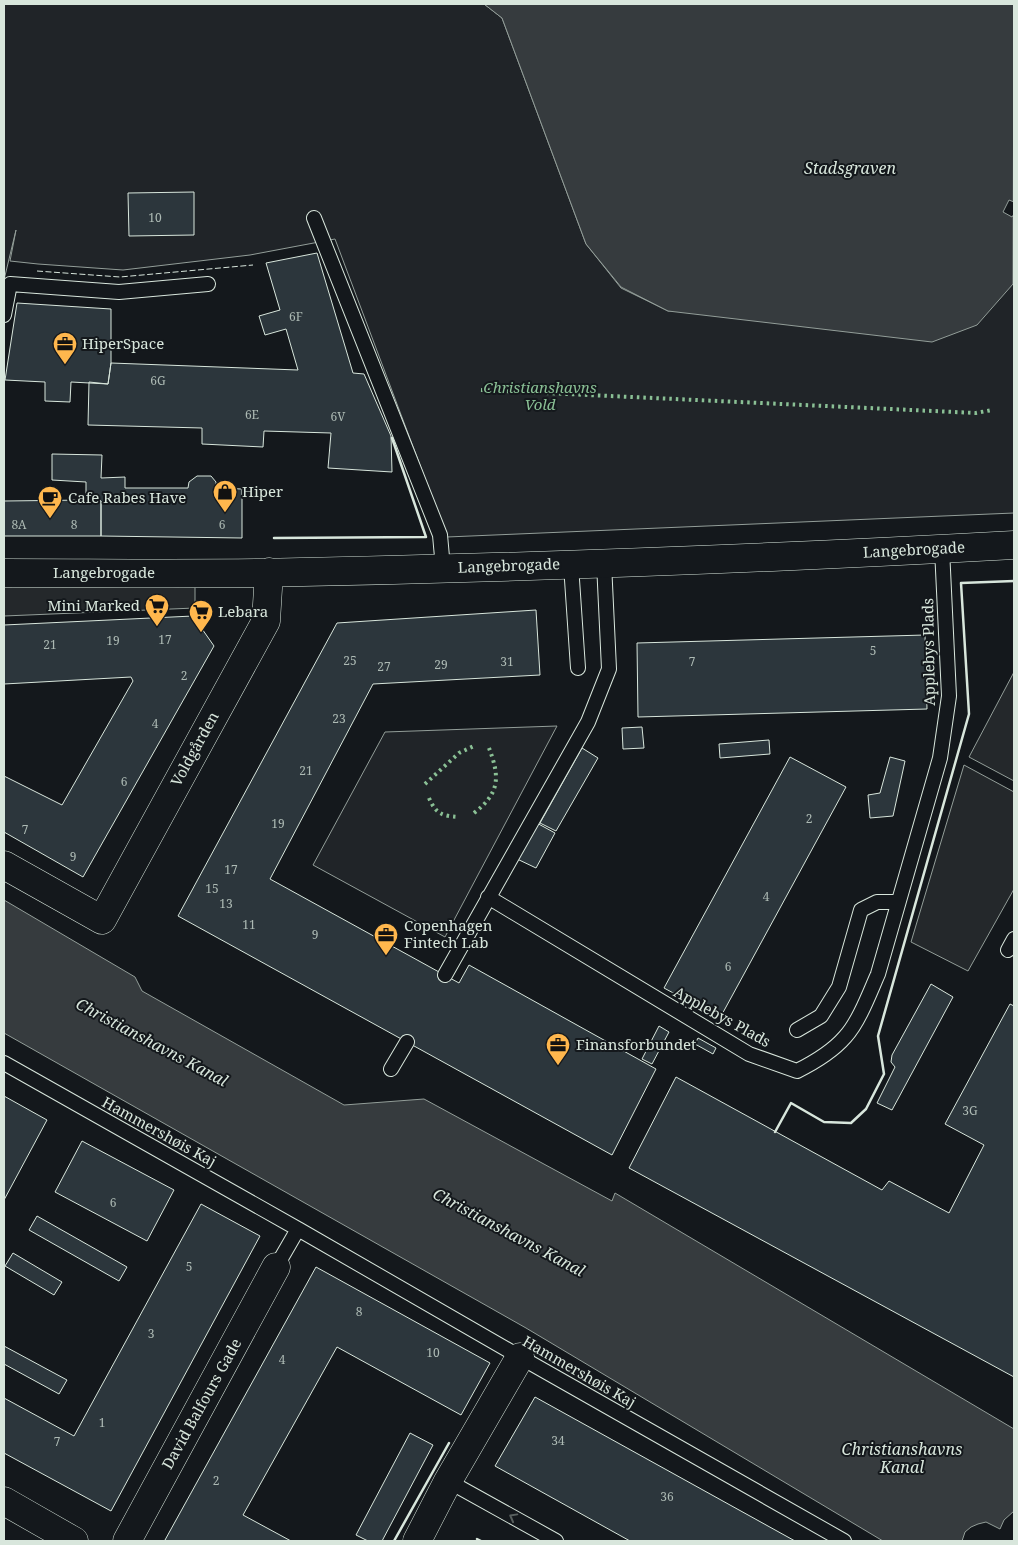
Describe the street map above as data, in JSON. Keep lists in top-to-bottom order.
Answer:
{
  "streets": {
    "street": ["Langebrogade", "Voldgården", "David Balfours Gade"],
    "lane": ["Applebys Plads", "Hammershøis Kaj"]
  },
  "crossings": [
    ["Langebrogade", "Applebys Plads"],
    ["Langebrogade", "Voldgården"]
  ],
  "water": ["Stadsgraven", "Christianshavns Kanal"],
  "parks": ["Christianshavns Vold"],
  "places": {
    "office": ["HiperSpace", "Copenhagen Fintech Lab", "Finansforbundet"],
    "shop": ["Hiper"],
    "cafe": ["Cafe Rabes Have"],
    "supermarket": ["Mini Marked", "Lebara"]
  },
  "house_numbers": [
    "10",
    "6F",
    "6G",
    "6E",
    "6V",
    "8A",
    "8",
    "6",
    "17",
    "19",
    "21",
    "5",
    "25",
    "31",
    "7",
    "29",
    "27",
    "2",
    "23",
    "4",
    "21",
    "6",
    "2",
    "19",
    "7",
    "9",
    "17",
    "15",
    "4",
    "13",
    "11",
    "9",
    "6",
    "3G",
    "6",
    "5",
    "8",
    "3",
    "10",
    "4",
    "1",
    "34",
    "7",
    "2",
    "36"
  ]
}
